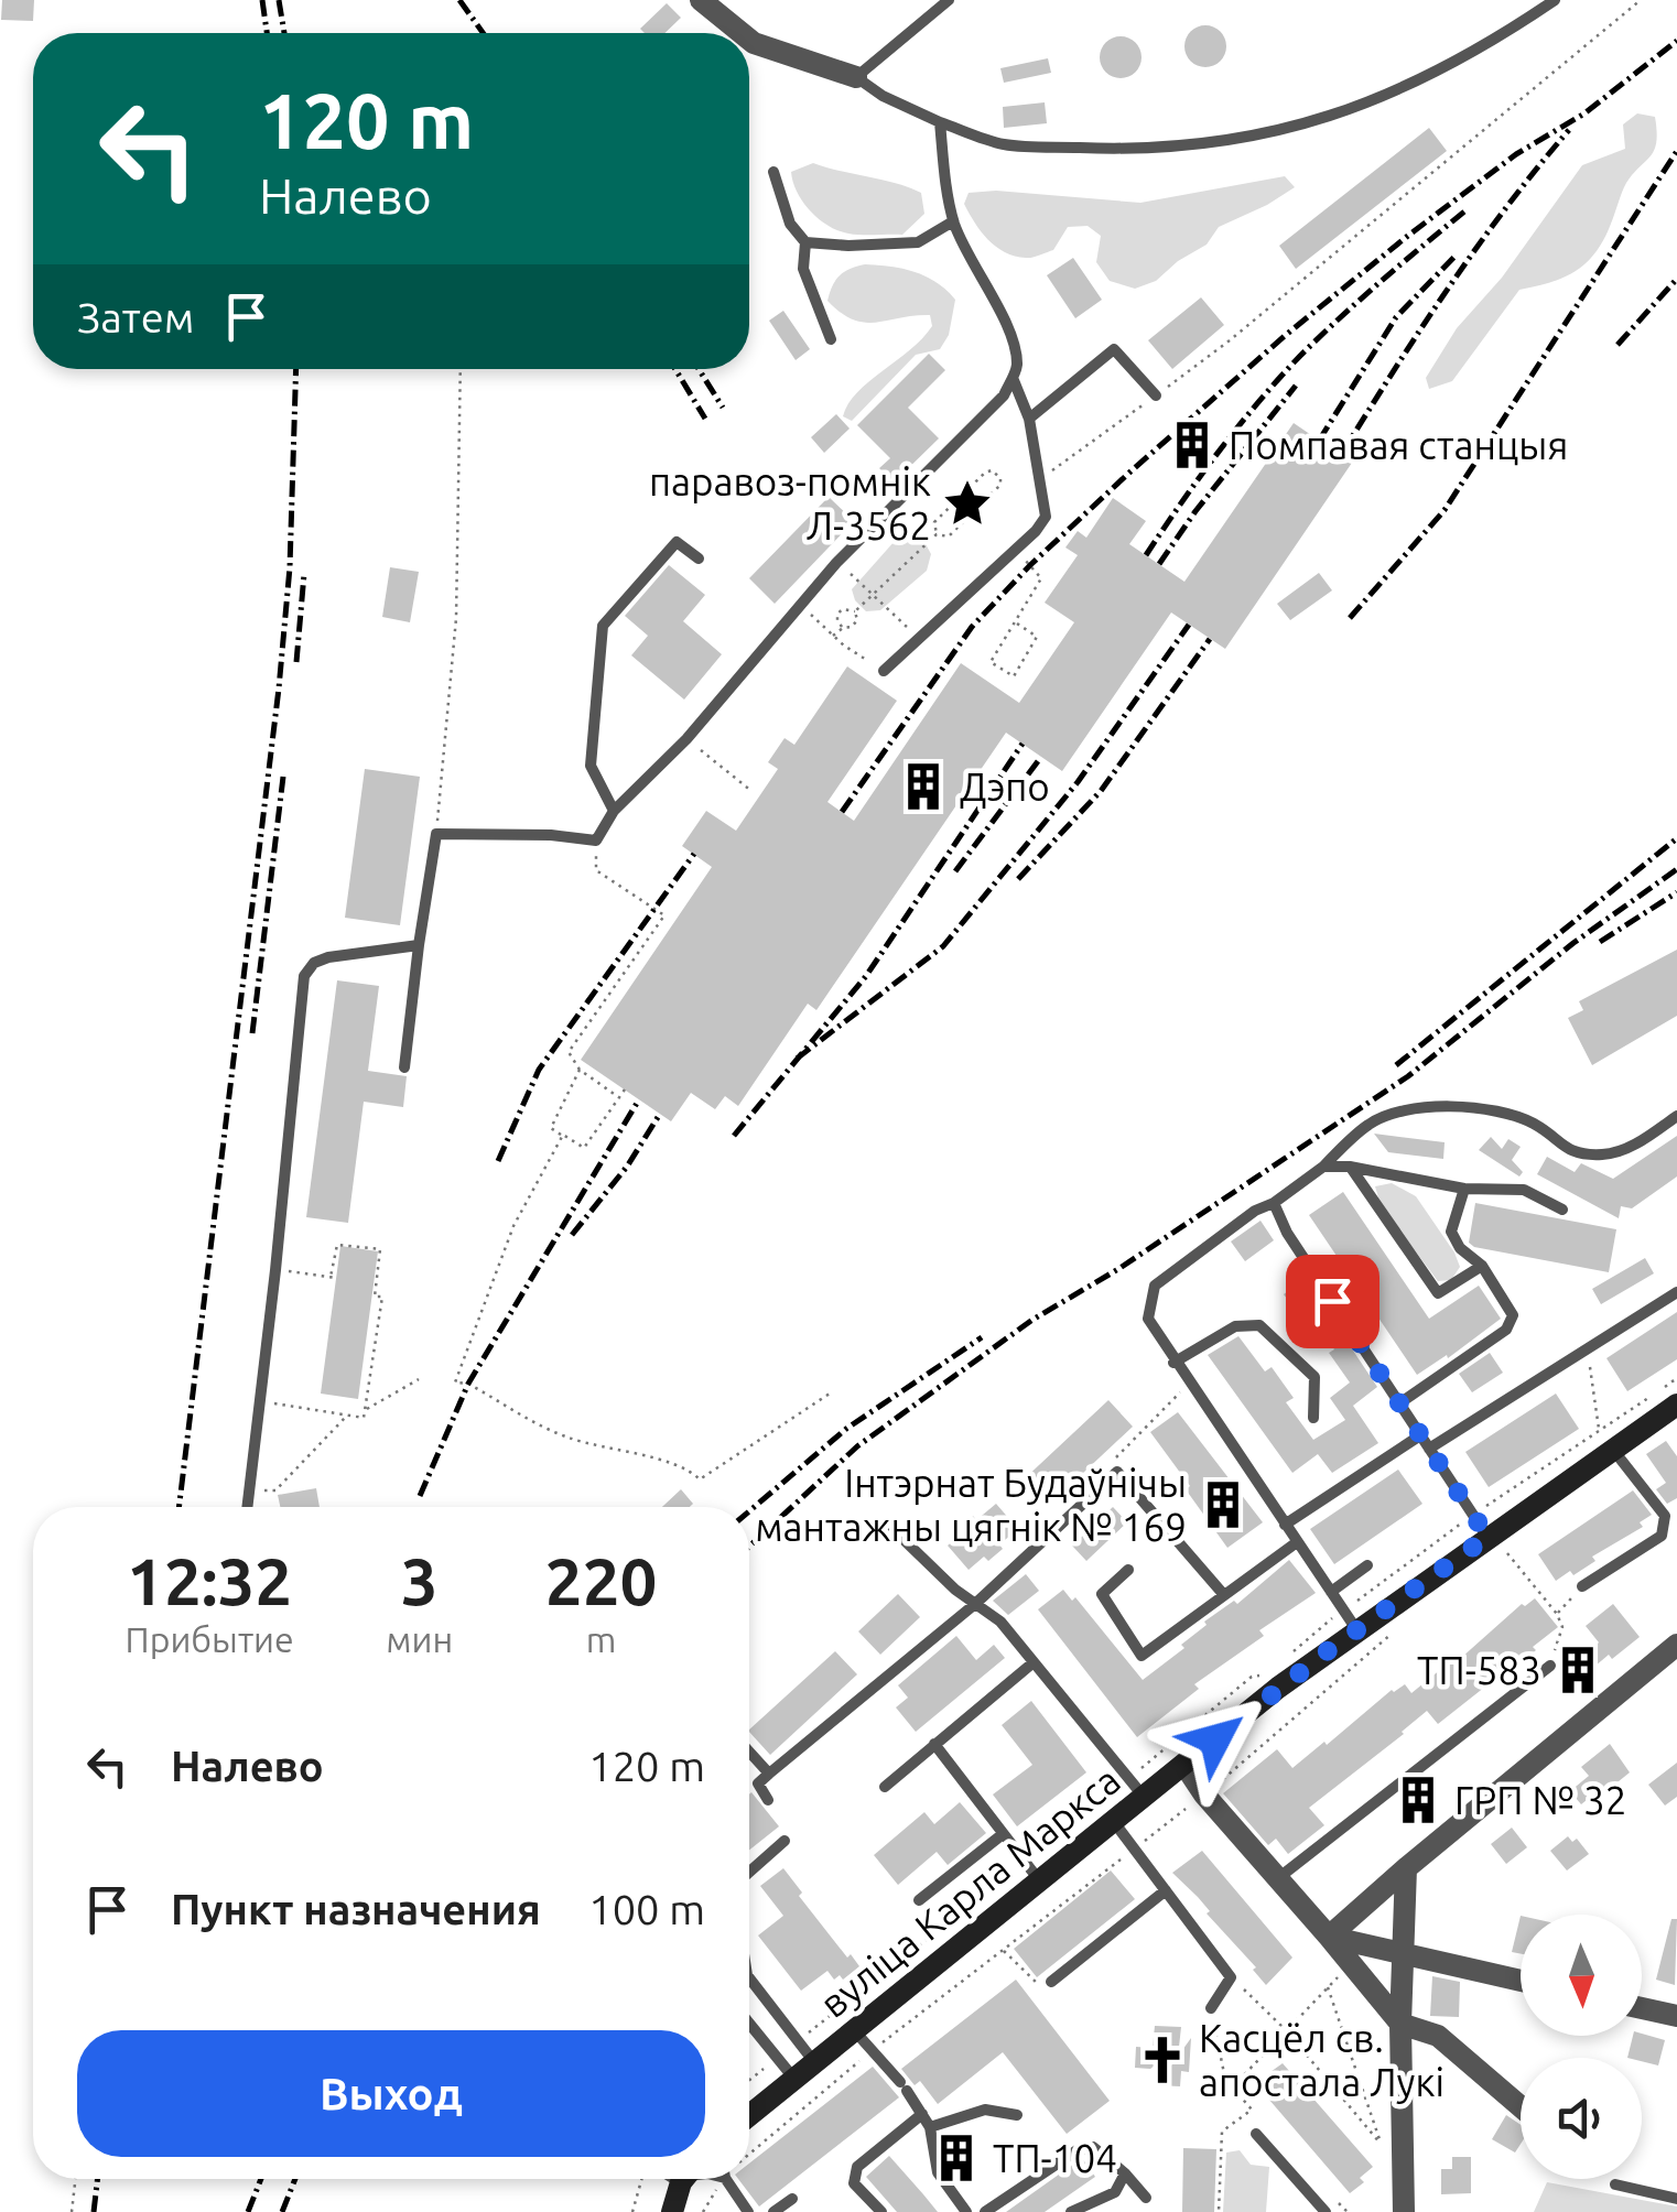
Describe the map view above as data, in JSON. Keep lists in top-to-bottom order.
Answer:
{
  "streets": {
    "main road": ["вуліца Карла Маркса"]
  },
  "places": {
    "building": [
      "Помпавая станцыя",
      "Дэпо",
      "Інтэрнат Будаўнічы мантажны цягнік № 169",
      "ТП-583",
      "ГРП № 32",
      "ТП-104"
    ],
    "place": ["паравоз-помнік Л-3562"],
    "church": ["Касцёл св. апостала Лукі"]
  },
  "north": "bottom",
  "page": {
    "turn": ["120 m", "Налево"],
    "then": "Затем",
    "eta": [
      "12:32",
      "Прибытие",
      "3",
      "мин",
      "220",
      "m"
    ],
    "list": [
      {
        "name": "Налево",
        "value": "120 m"
      },
      {
        "name": "Пункт назначения",
        "value": "100 m"
      }
    ],
    "buttons": "Выход"
  }
}
